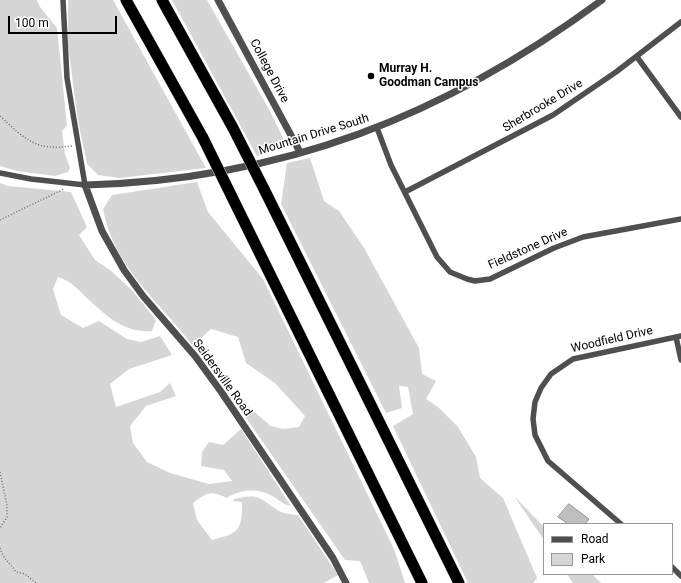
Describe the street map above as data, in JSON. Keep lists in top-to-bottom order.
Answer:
{
  "streets": {
    "street": [
      "College Drive",
      "Sherbrooke Drive",
      "Mountain Drive South",
      "Fieldstone Drive",
      "Woodfield Drive",
      "Seidersville Road"
    ]
  },
  "crossings": [
    ["College Drive", "Mountain Drive South"],
    ["Sherbrooke Drive", "Fieldstone Drive"],
    ["Mountain Drive South", "Fieldstone Drive"],
    ["Mountain Drive South", "Seidersville Road"]
  ],
  "places": ["Murray H. Goodman Campus"],
  "legend": ["Road", "Park"],
  "scale_bar": "100 m"
}
